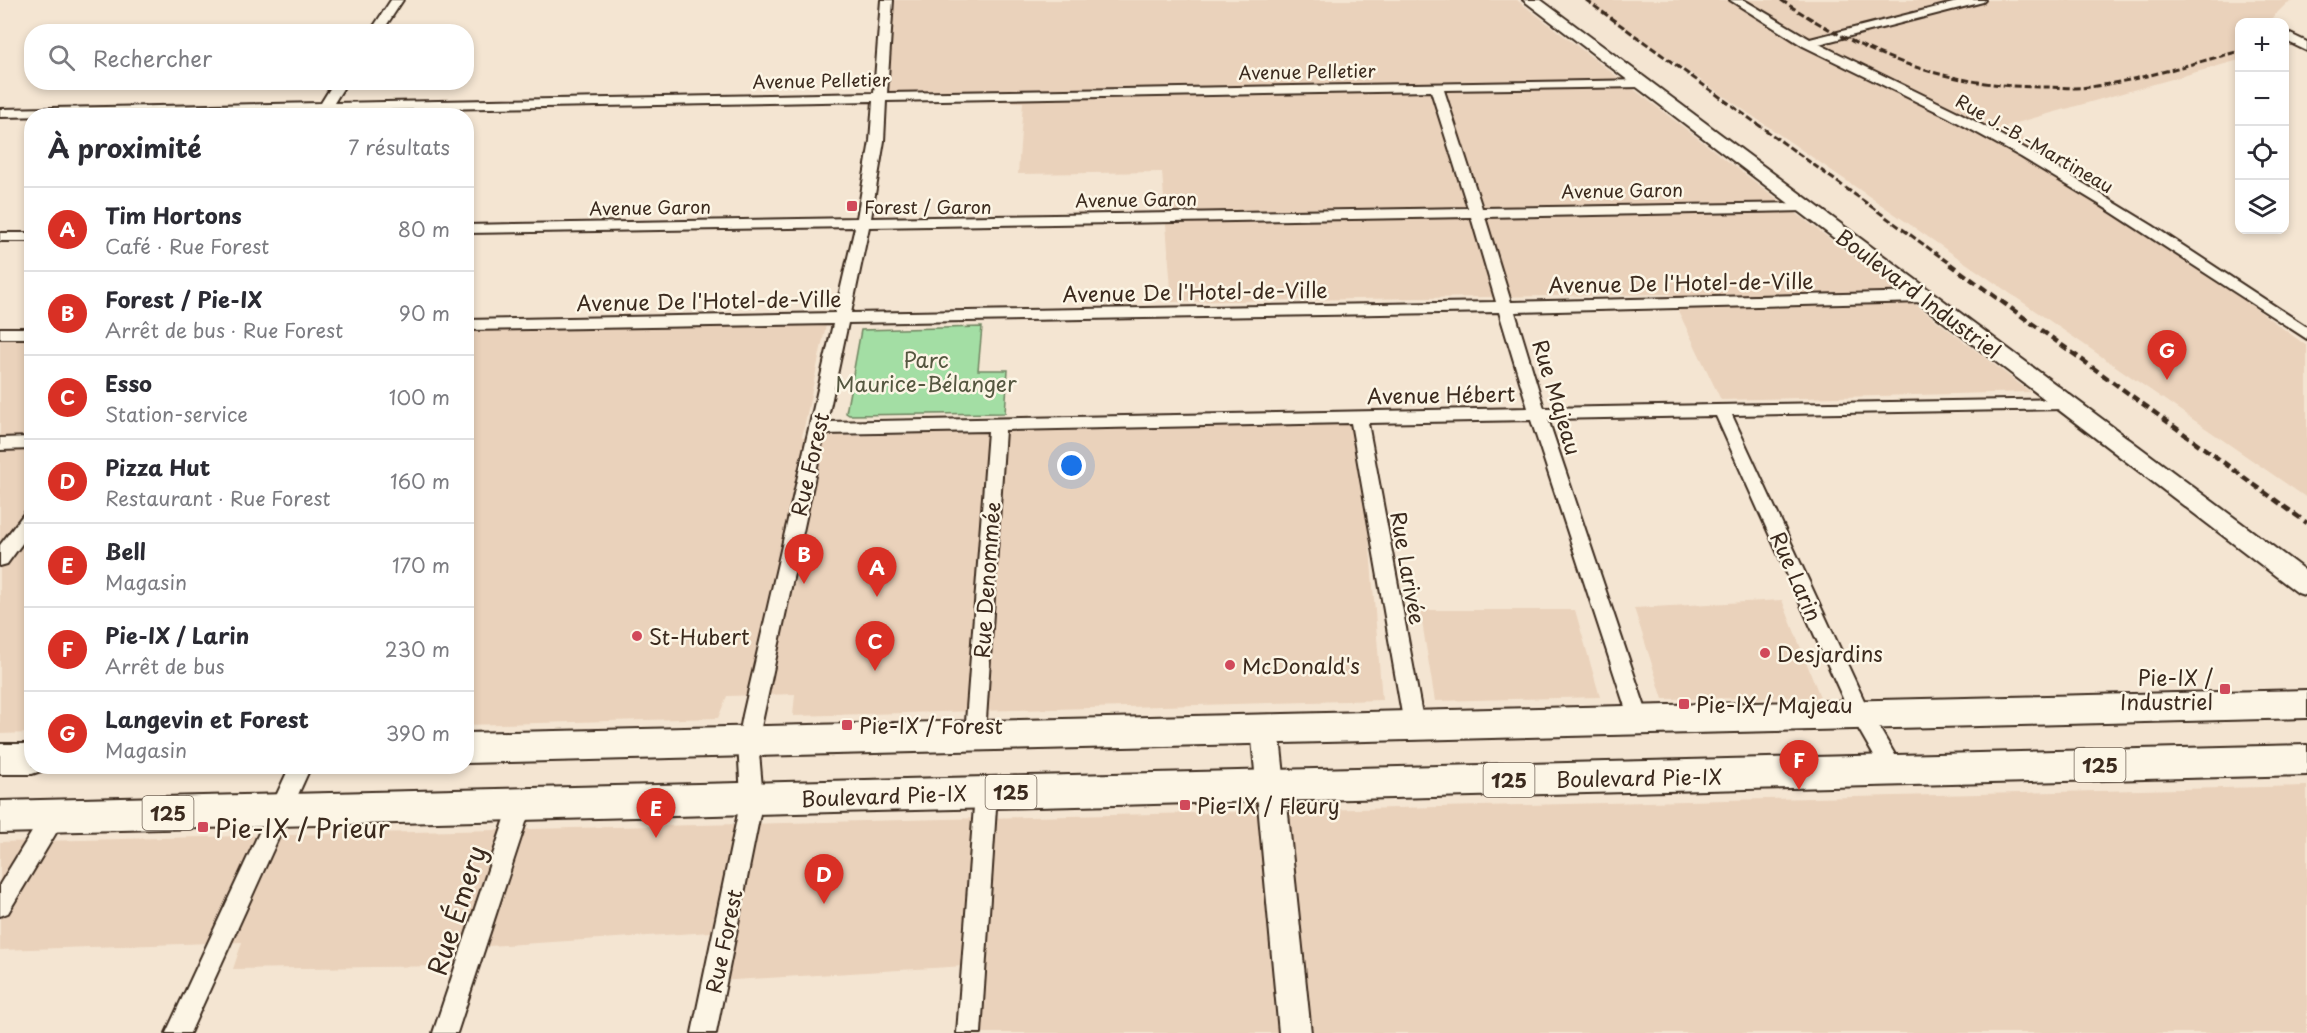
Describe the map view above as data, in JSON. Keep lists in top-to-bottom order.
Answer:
{
  "streets": {
    "main road": ["125", "Boulevard Pie-IX"],
    "street": [
      "Avenue Pelletier",
      "Rue J.-B.-Martineau",
      "Avenue Garon",
      "Avenue De l'Hotel-de-Ville",
      "Boulevard Industriel",
      "Avenue Hébert",
      "Rue Majeau",
      "Rue Forest",
      "Rue Larivée",
      "Rue Larin",
      "Rue Denommée",
      "Rue Émery"
    ]
  },
  "crossings": [
    ["Avenue Pelletier", "Boulevard Industriel"],
    ["Avenue Pelletier", "Rue Majeau"],
    ["Avenue Pelletier", "Rue Forest"],
    ["Avenue Garon", "Boulevard Industriel"],
    ["Avenue Garon", "Rue Majeau"],
    ["Avenue Garon", "Rue Forest"],
    ["Avenue De l'Hotel-de-Ville", "Boulevard Industriel"],
    ["Avenue De l'Hotel-de-Ville", "Rue Majeau"],
    ["Avenue De l'Hotel-de-Ville", "Rue Forest"],
    ["Boulevard Industriel", "Avenue Hébert"],
    ["Avenue Hébert", "Rue Majeau"],
    ["Avenue Hébert", "Rue Forest"],
    ["Avenue Hébert", "Rue Larivée"],
    ["Avenue Hébert", "Rue Larin"],
    ["Avenue Hébert", "Rue Denommée"],
    ["Rue Forest", "Boulevard Pie-IX"],
    ["Rue Larin", "Boulevard Pie-IX"],
    ["Boulevard Pie-IX", "Rue Émery"]
  ],
  "parks": ["Parc Maurice-Bélanger"],
  "places": {
    "transit": [
      "Forest / Garon",
      "Pie-IX / Industriel",
      "Pie-IX / Majeau",
      "Pie-IX / Forest",
      "Pie-IX / Fleury",
      "Pie-IX / Prieur"
    ],
    "other": ["St-Hubert", "Desjardins", "McDonald's"]
  },
  "page": {
    "map_buttons": ["+", "−"],
    "search": "Rechercher",
    "heading": ["À proximité", "7 résultats"],
    "list": [
      {
        "mark": "A",
        "name": "Tim Hortons",
        "note": "Café · Rue Forest",
        "value": "80 m"
      },
      {
        "mark": "B",
        "name": "Forest / Pie-IX",
        "note": "Arrêt de bus · Rue Forest",
        "value": "90 m"
      },
      {
        "mark": "C",
        "name": "Esso",
        "note": "Station-service",
        "value": "100 m"
      },
      {
        "mark": "D",
        "name": "Pizza Hut",
        "note": "Restaurant · Rue Forest",
        "value": "160 m"
      },
      {
        "mark": "E",
        "name": "Bell",
        "note": "Magasin",
        "value": "170 m"
      },
      {
        "mark": "F",
        "name": "Pie-IX / Larin",
        "note": "Arrêt de bus",
        "value": "230 m"
      },
      {
        "mark": "G",
        "name": "Langevin et Forest",
        "note": "Magasin",
        "value": "390 m"
      }
    ],
    "pins": [
      "G",
      "B",
      "A",
      "C",
      "F",
      "E",
      "D"
    ]
  }
}
